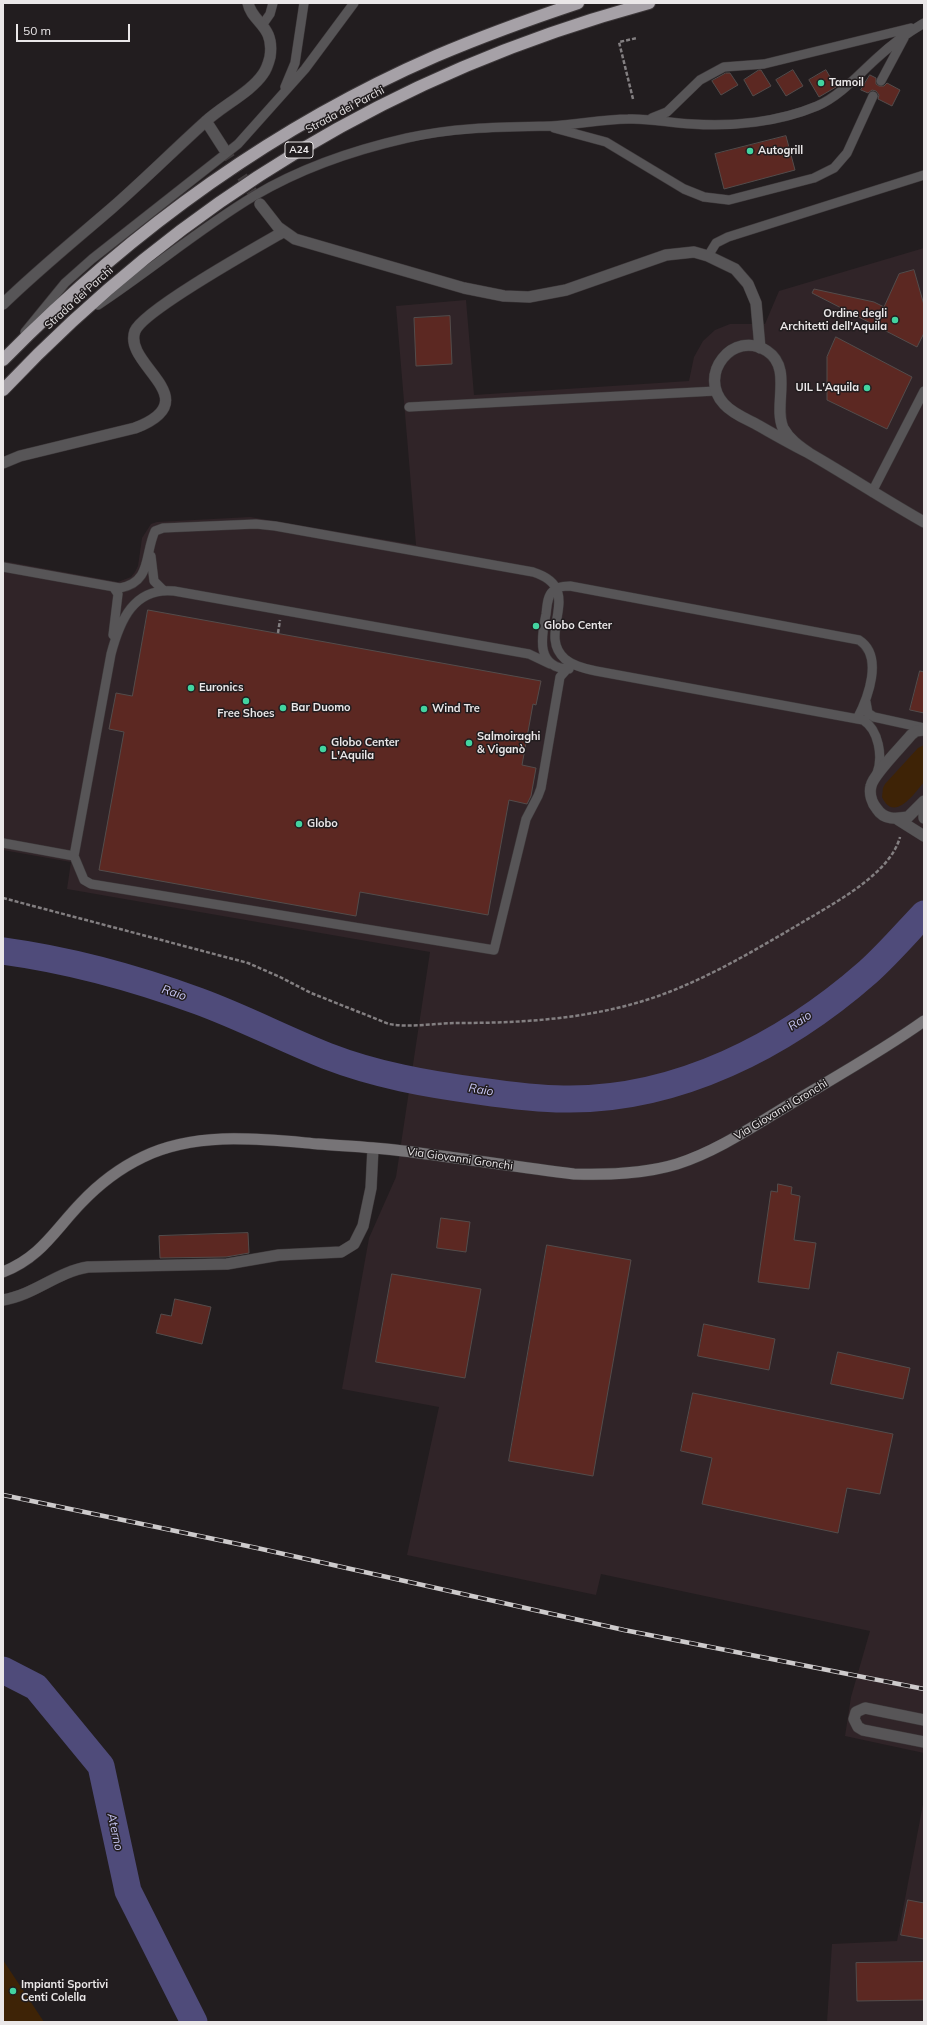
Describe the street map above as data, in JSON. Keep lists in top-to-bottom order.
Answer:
{
  "streets": {
    "highway": ["Strada dei Parchi", "A24"],
    "main road": ["Via Giovanni Gronchi"]
  },
  "water": ["Raio", "Aterno"],
  "places": [
    "Tamoil",
    "Autogrill",
    "Ordine degli Architetti dell'Aquila",
    "UIL L'Aquila",
    "Globo Center",
    "Euronics",
    "Free Shoes",
    "Bar Duomo",
    "Wind Tre",
    "Salmoiraghi & Viganò",
    "Globo Center L'Aquila",
    "Globo",
    "Impianti Sportivi Centi Colella"
  ],
  "scale_bar": "50 m"
}
